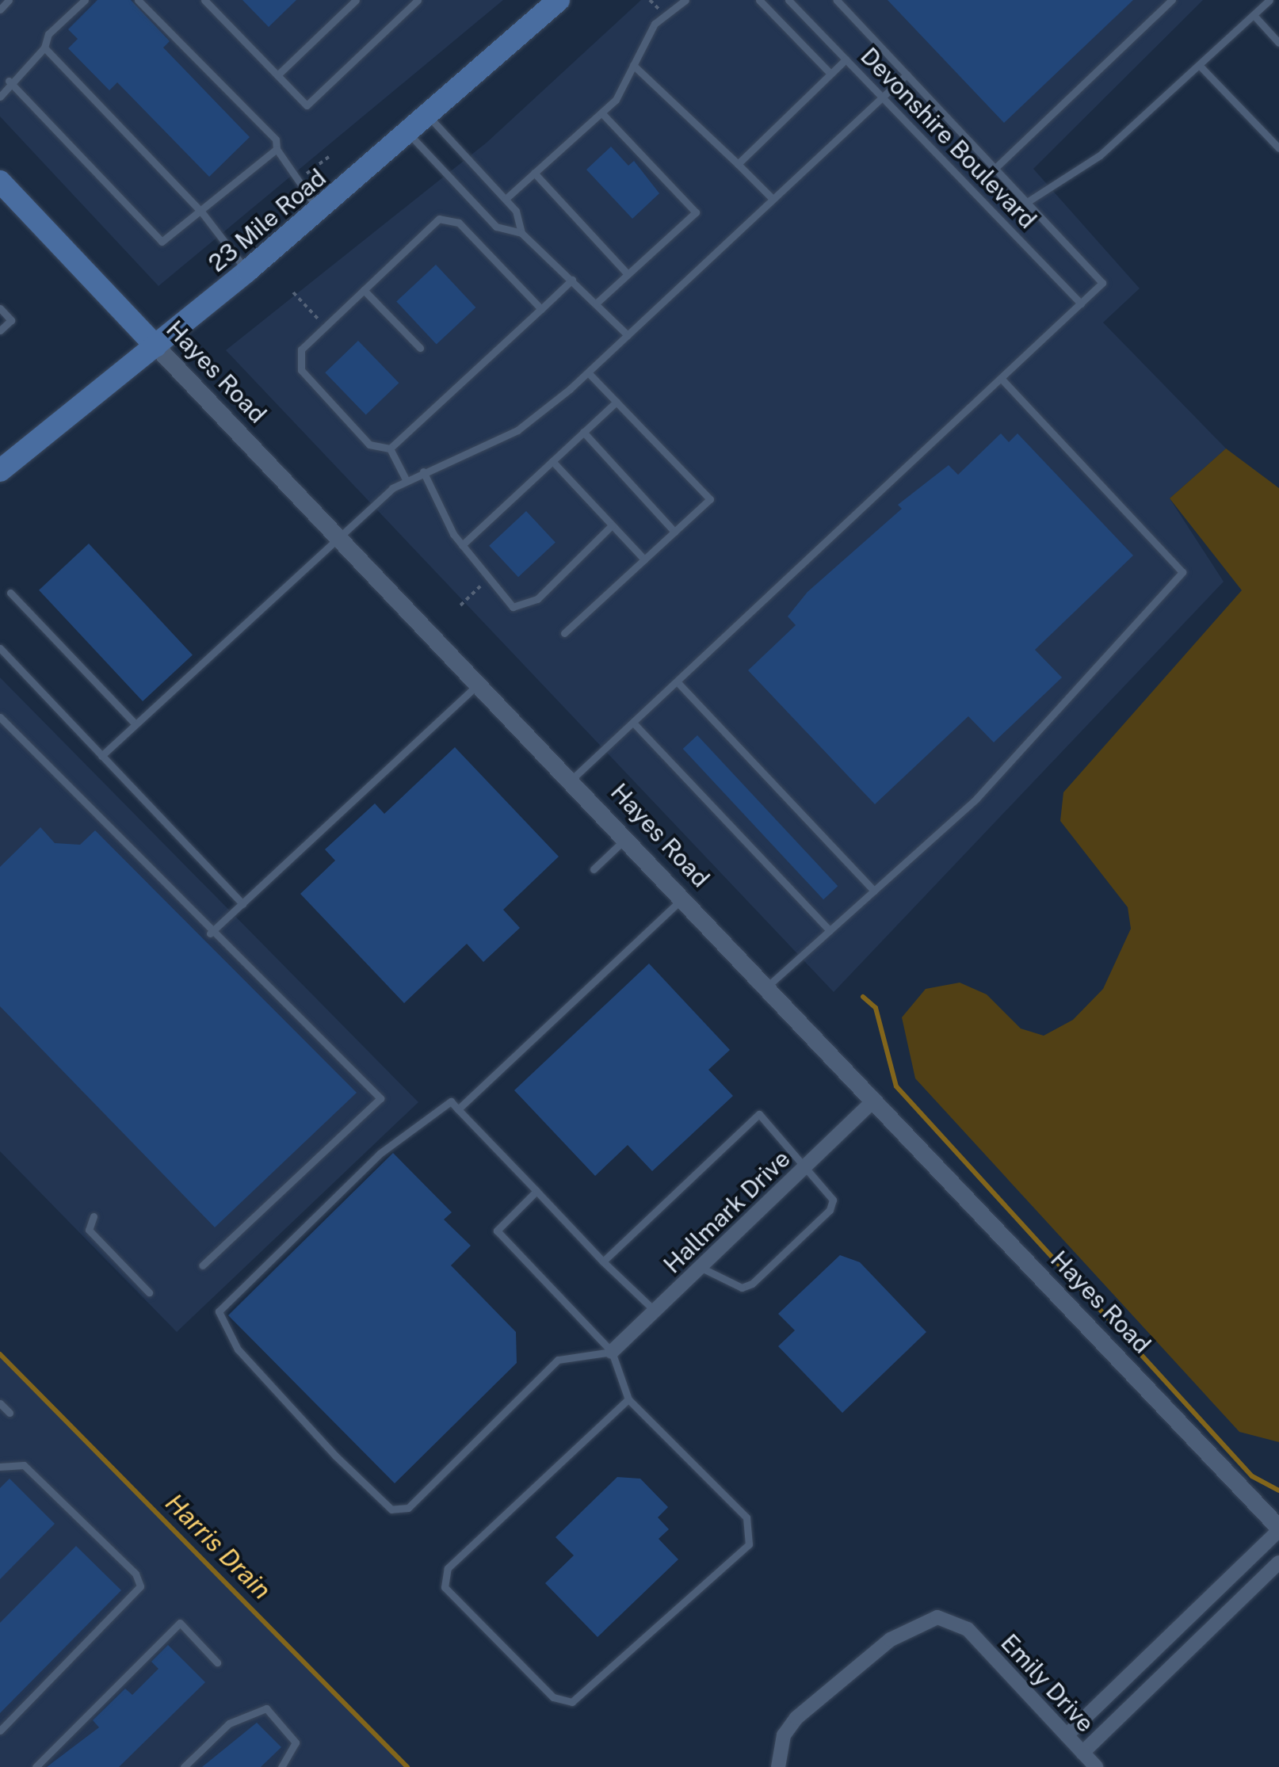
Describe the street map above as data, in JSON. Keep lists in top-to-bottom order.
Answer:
{
  "streets": {
    "main road": ["23 Mile Road", "Hayes Road"],
    "street": ["Hallmark Drive", "Emily Drive"],
    "lane": ["Devonshire Boulevard"]
  },
  "crossings": [
    ["23 Mile Road", "Hayes Road"],
    ["Hayes Road", "Hallmark Drive"]
  ],
  "water": ["Harris Drain"]
}
